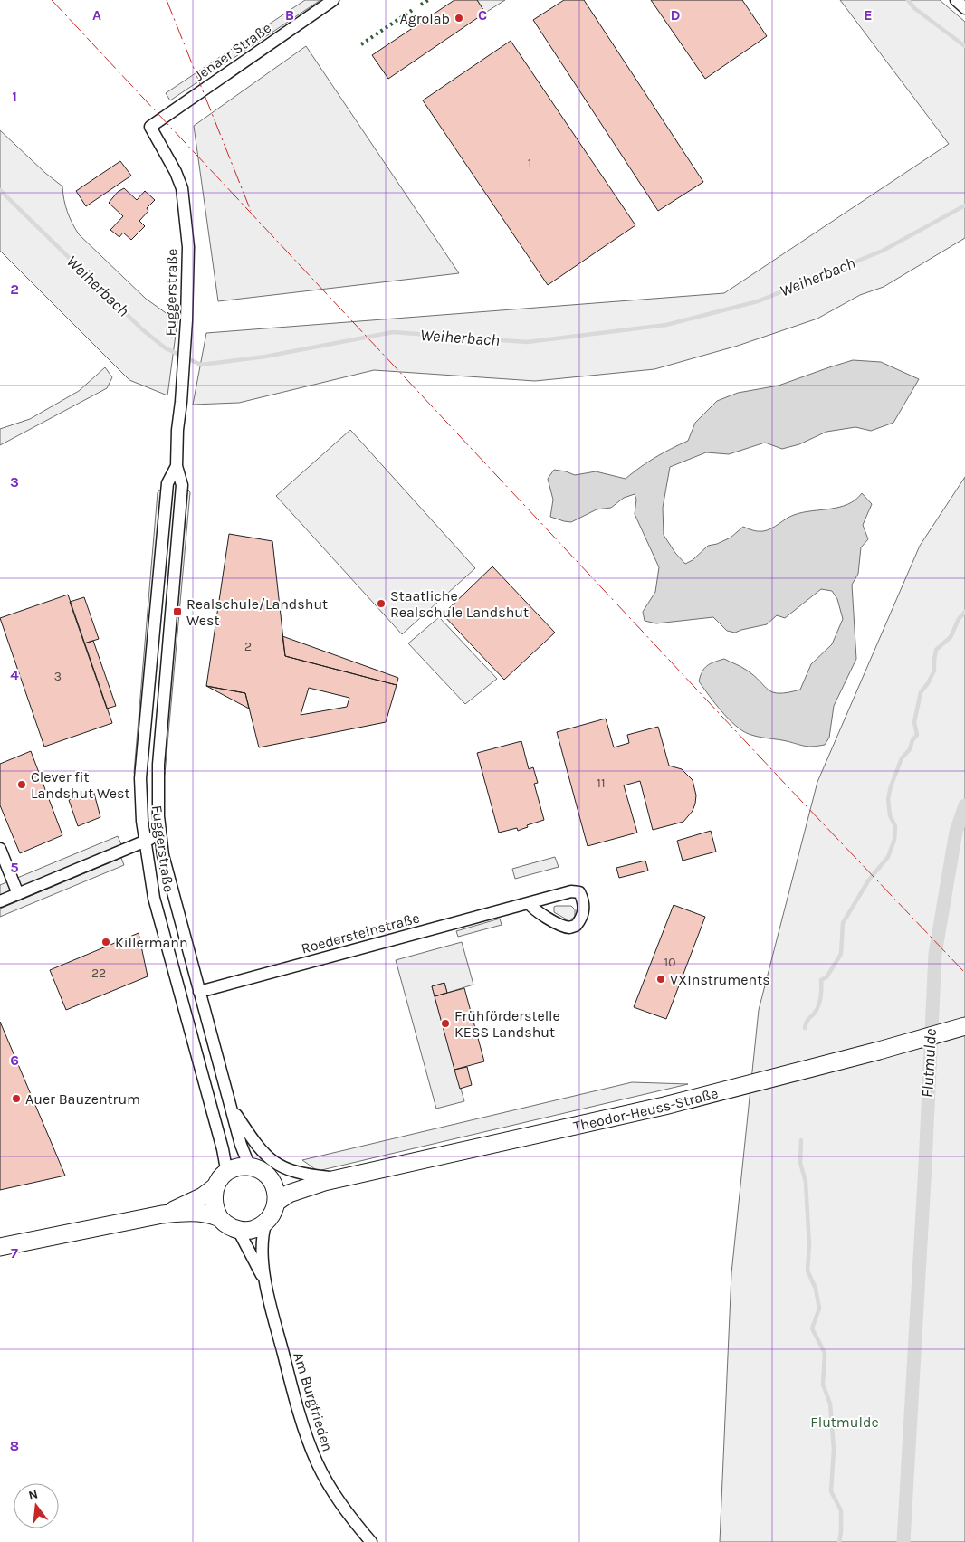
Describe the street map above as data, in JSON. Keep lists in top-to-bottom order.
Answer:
{
  "streets": {
    "main road": ["Theodor-Heuss-Straße"],
    "street": [
      "Jenaer Straße",
      "Fuggerstraße",
      "Roedersteinstraße",
      "Am Burgfrieden"
    ]
  },
  "crossings": [
    ["Jenaer Straße", "Fuggerstraße"],
    ["Fuggerstraße", "Roedersteinstraße"],
    ["Fuggerstraße", "Theodor-Heuss-Straße"],
    ["Fuggerstraße", "Am Burgfrieden"],
    ["Theodor-Heuss-Straße", "Am Burgfrieden"]
  ],
  "water": ["Weiherbach", "Flutmulde"],
  "parks": ["Flutmulde"],
  "places": {
    "other": [
      "Agrolab",
      "Staatliche Realschule Landshut",
      "Clever fit Landshut West",
      "Killermann",
      "VXInstruments",
      "Frühförderstelle KESS Landshut",
      "Auer Bauzentrum"
    ],
    "transit": ["Realschule/Landshut West"]
  },
  "house_numbers": [
    "1",
    "2",
    "3",
    "11",
    "10",
    "22"
  ],
  "north": "top",
  "grid": {
    "columns": [
      "A",
      "B",
      "C",
      "D",
      "E"
    ],
    "rows": [
      "1",
      "2",
      "3",
      "4",
      "5",
      "6",
      "7",
      "8"
    ]
  }
}
